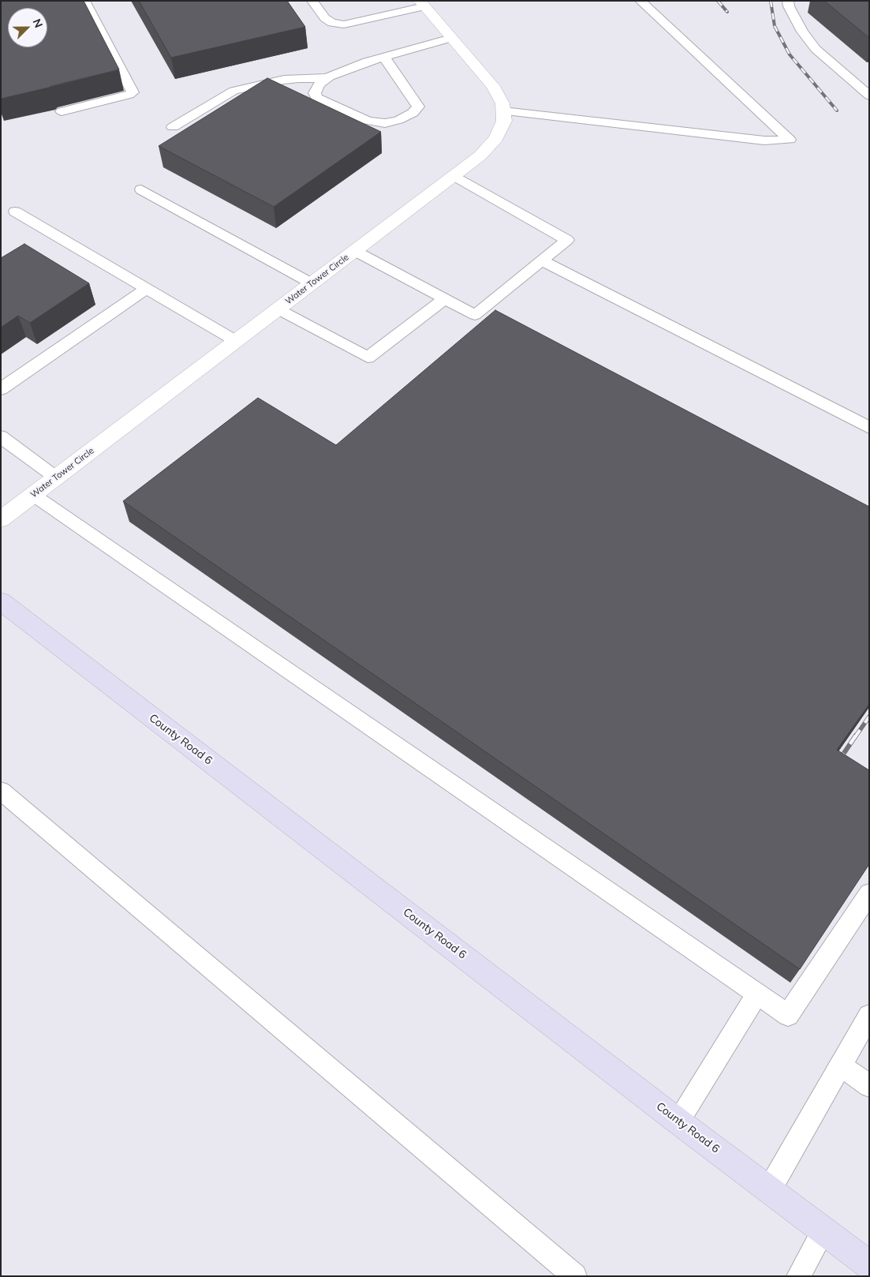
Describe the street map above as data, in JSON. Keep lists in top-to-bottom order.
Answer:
{
  "streets": {
    "main road": ["County Road 6"],
    "street": ["Water Tower Circle"]
  },
  "north": "top right"
}
